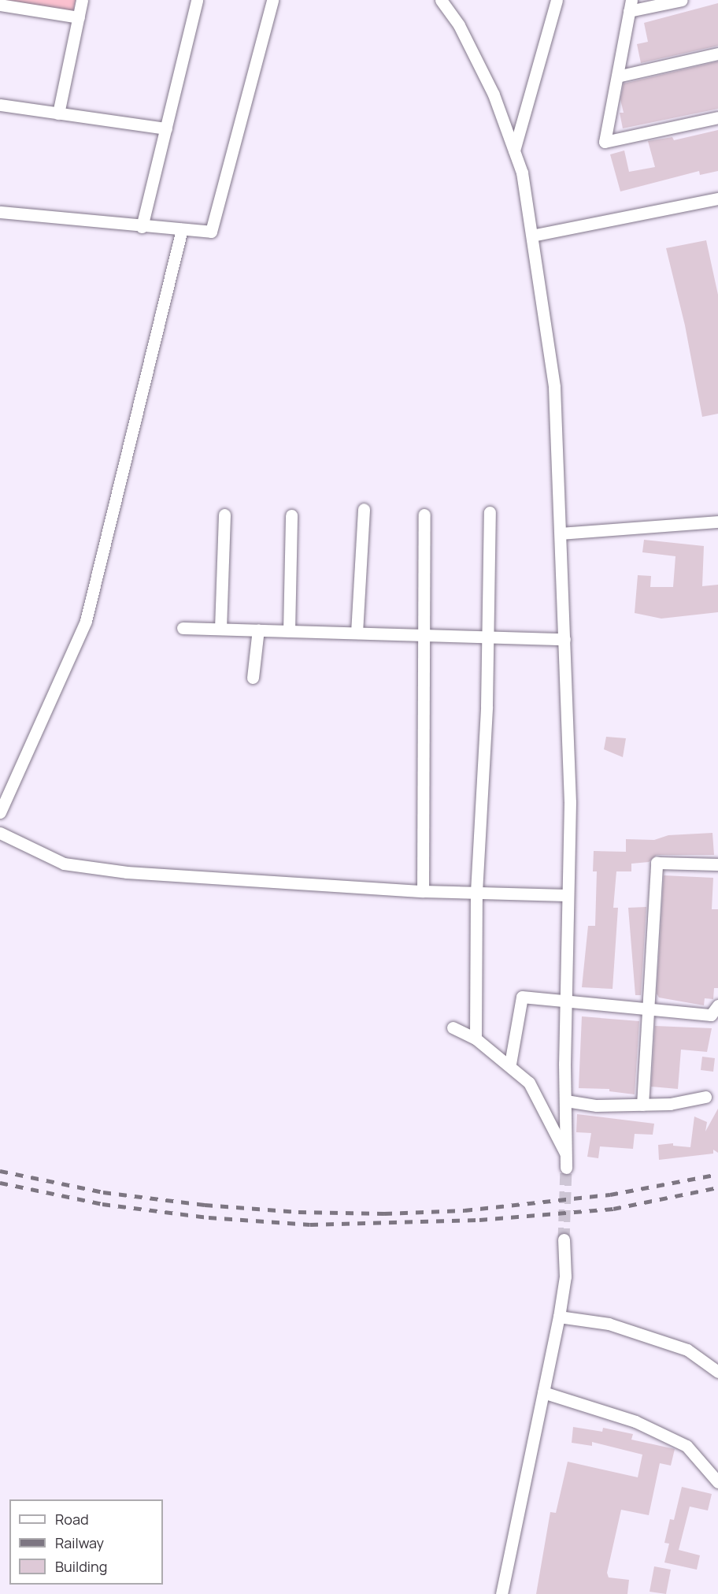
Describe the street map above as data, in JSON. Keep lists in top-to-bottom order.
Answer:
{
  "legend": ["Road", "Railway", "Building"]
}
